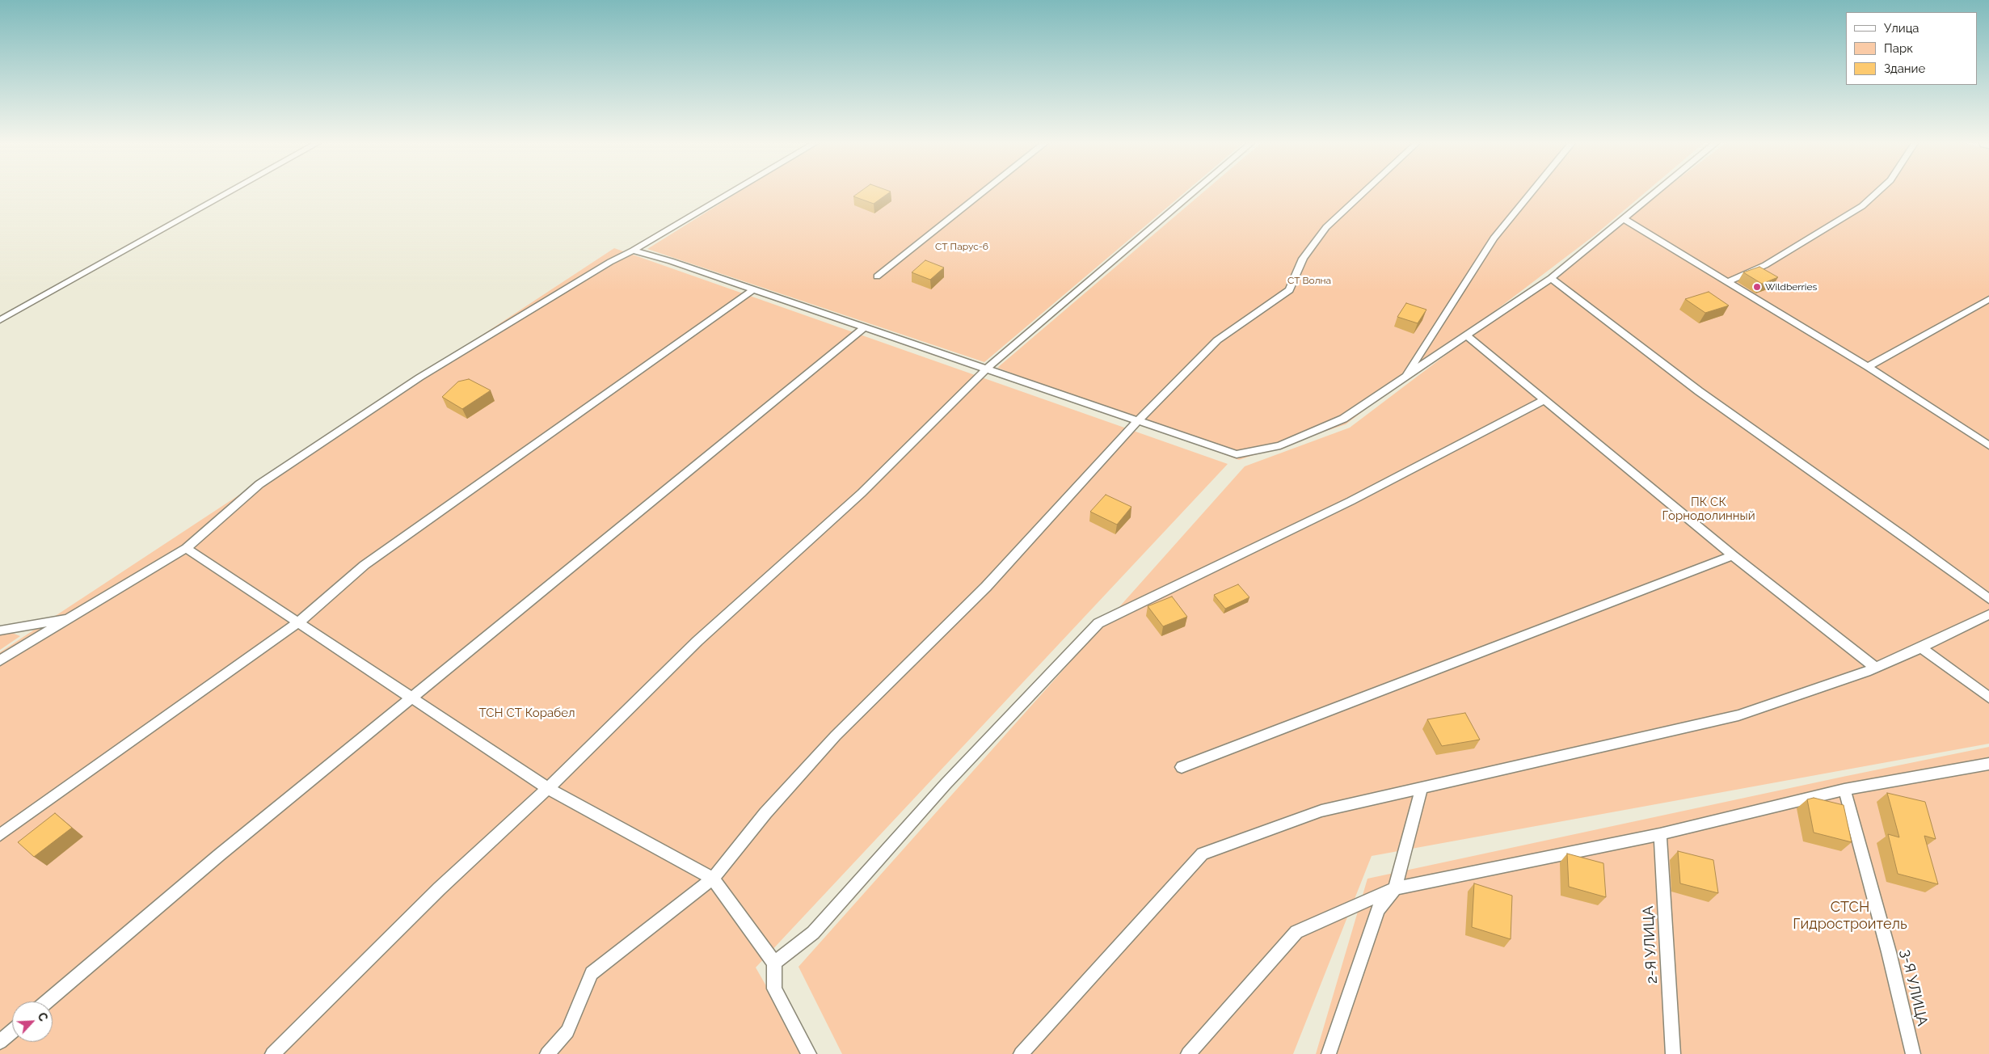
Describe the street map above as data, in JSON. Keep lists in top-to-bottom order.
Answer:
{
  "streets": {
    "lane": ["2-Я УЛИЦА", "3-Я УЛИЦА"]
  },
  "parks": [
    "СТ Парус-6",
    "СТ Волна",
    "ПК СК Горнодолинный",
    "ТСН СТ Корабел",
    "СТСН Гидростроитель"
  ],
  "places": ["Wildberries"],
  "legend": ["Улица", "Парк", "Здание"],
  "north": "top right"
}
